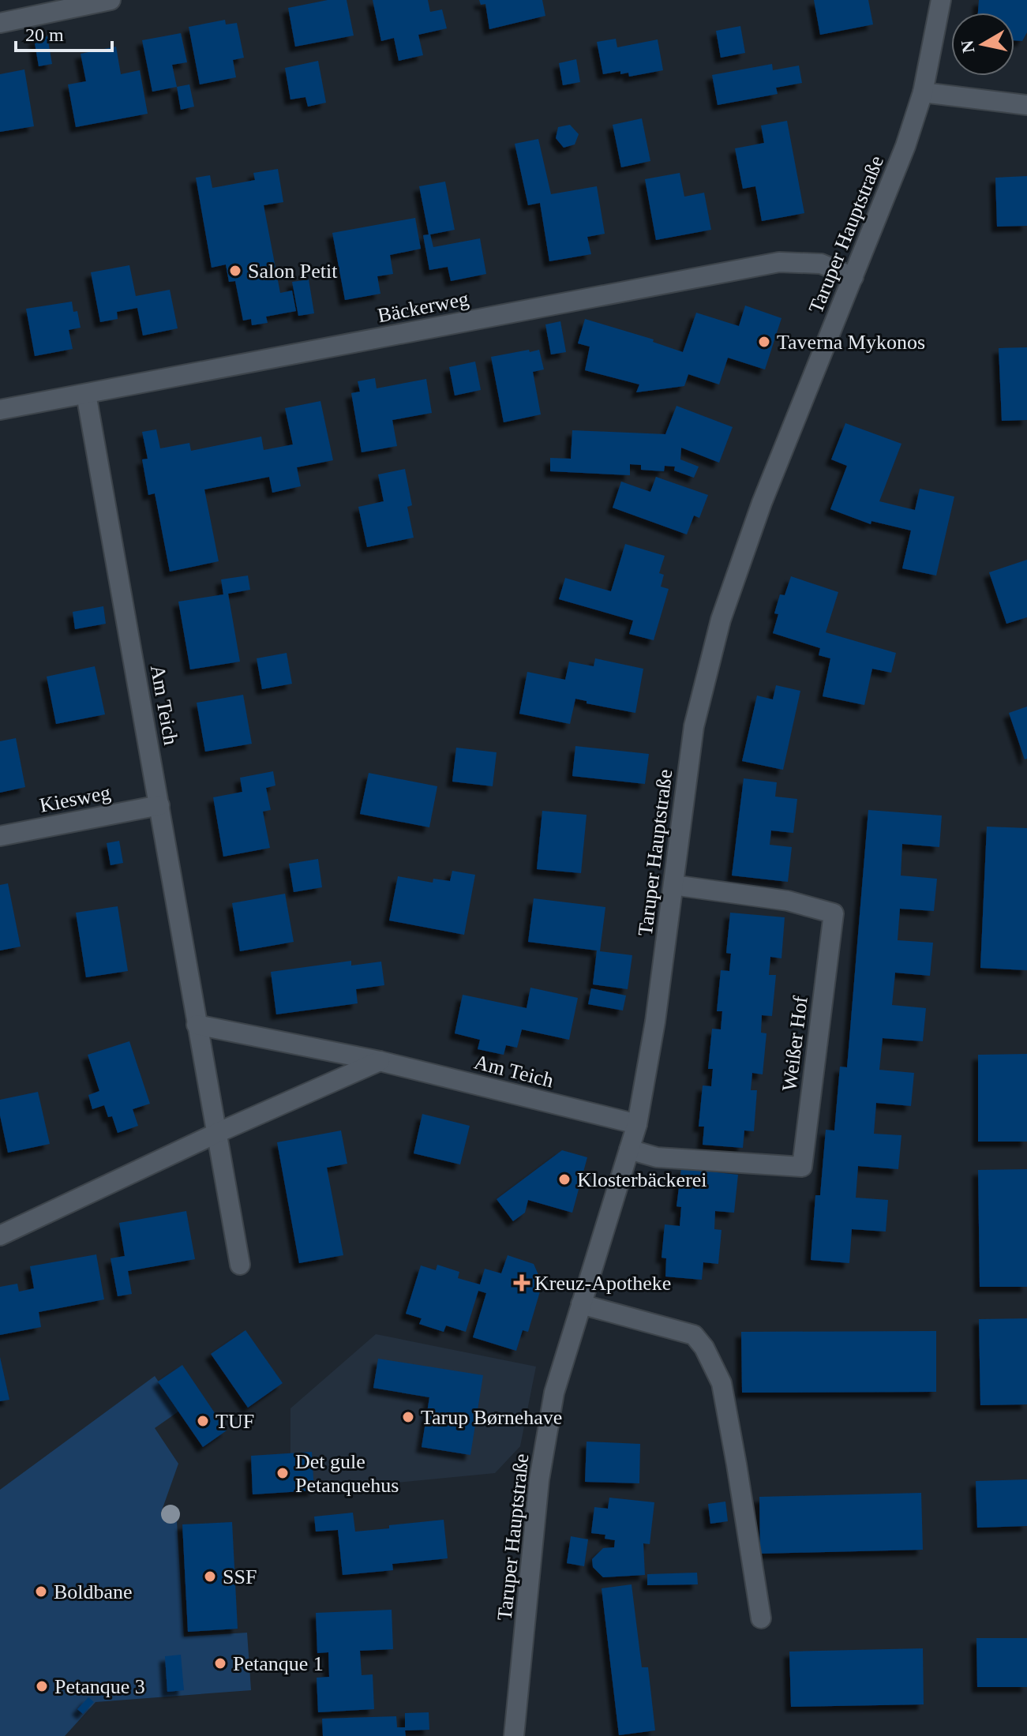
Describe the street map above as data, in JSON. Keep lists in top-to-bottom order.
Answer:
{
  "streets": {
    "street": [
      "Taruper Hauptstraße",
      "Bäckerweg",
      "Am Teich",
      "Kiesweg",
      "Weißer Hof"
    ]
  },
  "crossings": [
    ["Taruper Hauptstraße", "Bäckerweg"],
    ["Taruper Hauptstraße", "Am Teich"],
    ["Taruper Hauptstraße", "Weißer Hof"],
    ["Bäckerweg", "Am Teich"],
    ["Am Teich", "Kiesweg"]
  ],
  "places": {
    "other": [
      "Salon Petit",
      "Taverna Mykonos",
      "Klosterbäckerei",
      "Tarup Børnehave",
      "TUF",
      "Det gule Petanquehus",
      "SSF",
      "Boldbane",
      "Petanque 1",
      "Petanque 3"
    ],
    "health": ["Kreuz-Apotheke"]
  },
  "scale_bar": "20 m",
  "north": "left"
}
